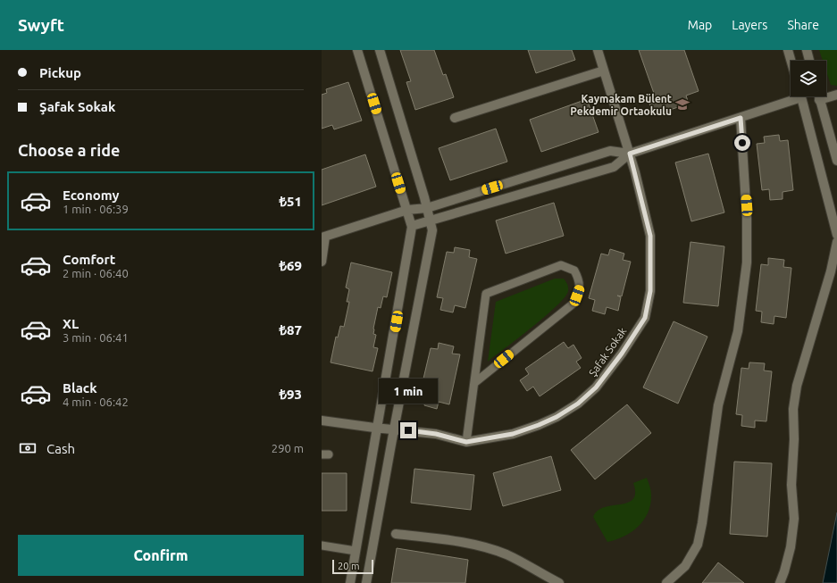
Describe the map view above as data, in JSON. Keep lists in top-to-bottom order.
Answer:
{
  "streets": {
    "street": ["Şafak Sokak"]
  },
  "places": {
    "school or university": ["Kaymakam Bülent Pekdemir Ortaokulu"]
  },
  "scale_bar": "20 m",
  "page": {
    "header": "Swyft",
    "nav": ["Map", "Layers", "Share"],
    "banner": ["Pickup", "Şafak Sokak"],
    "heading": "Choose a ride",
    "list": [
      {
        "name": "Economy",
        "note": "1 min · 06:39",
        "value": "₺51"
      },
      {
        "name": "Comfort",
        "note": "2 min · 06:40",
        "value": "₺69"
      },
      {
        "name": "XL",
        "note": "3 min · 06:41",
        "value": "₺87"
      },
      {
        "name": "Black",
        "note": "4 min · 06:42",
        "value": "₺93"
      }
    ],
    "bubble": "1 min",
    "pay": ["Cash", "290 m"],
    "buttons": "Confirm",
    "scale": "20 m"
  }
}
